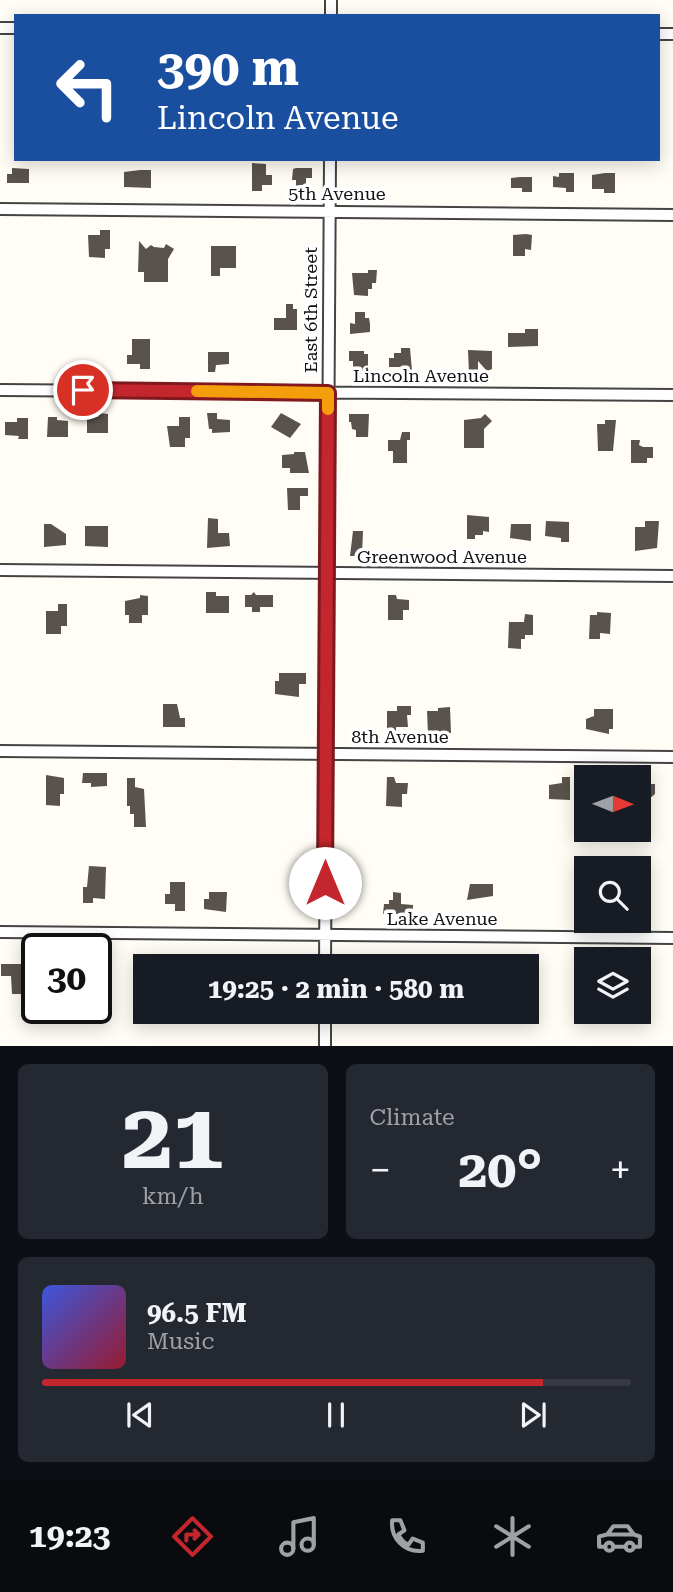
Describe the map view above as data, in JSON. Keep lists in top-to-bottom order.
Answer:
{
  "streets": {
    "street": [
      "5th Avenue",
      "East 6th Street",
      "Lincoln Avenue",
      "Greenwood Avenue",
      "8th Avenue",
      "Lake Avenue"
    ]
  },
  "crossings": [
    ["5th Avenue", "East 6th Street"],
    ["East 6th Street", "Lincoln Avenue"],
    ["East 6th Street", "Greenwood Avenue"],
    ["East 6th Street", "8th Avenue"],
    ["East 6th Street", "Lake Avenue"]
  ],
  "north": "right",
  "page": {
    "turn": ["390 m", "Lincoln Avenue"],
    "limit": "30",
    "trip": "19:25 · 2 min · 580 m",
    "tile": [
      ["21", "km/h"],
      "Climate"
    ],
    "heat": ["−", "20°", "+"],
    "song": ["96.5 FM", "Music"],
    "tabs": "19:23"
  }
}
